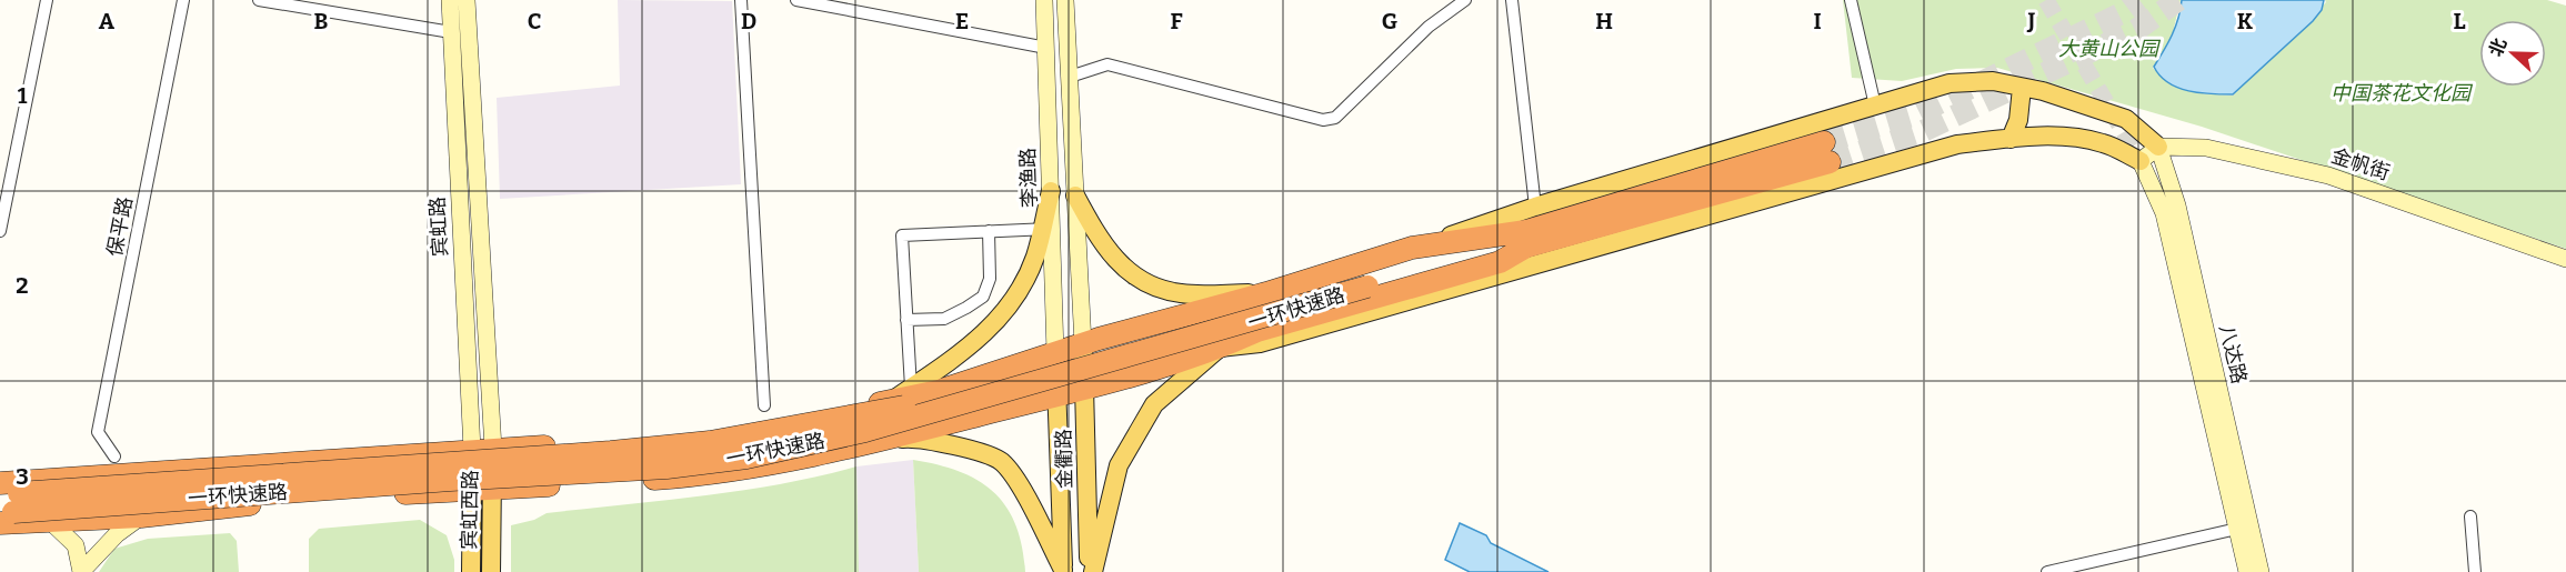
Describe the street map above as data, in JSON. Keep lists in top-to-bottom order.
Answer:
{
  "streets": {
    "highway": ["一环快速路"],
    "main road": [
      "金帆街",
      "李渔路",
      "宾虹路",
      "八达路",
      "金衢路",
      "宾虹西路"
    ],
    "street": ["保平路"]
  },
  "crossings": [
    ["金帆街", "八达路"],
    ["李渔路", "金衢路"],
    ["宾虹路", "宾虹西路"]
  ],
  "parks": ["大黄山公园", "中国茶花文化园"],
  "north": "left",
  "grid": {
    "columns": [
      "A",
      "B",
      "C",
      "D",
      "E",
      "F",
      "G",
      "H",
      "I",
      "J",
      "K",
      "L"
    ],
    "rows": ["1", "2", "3"]
  }
}
